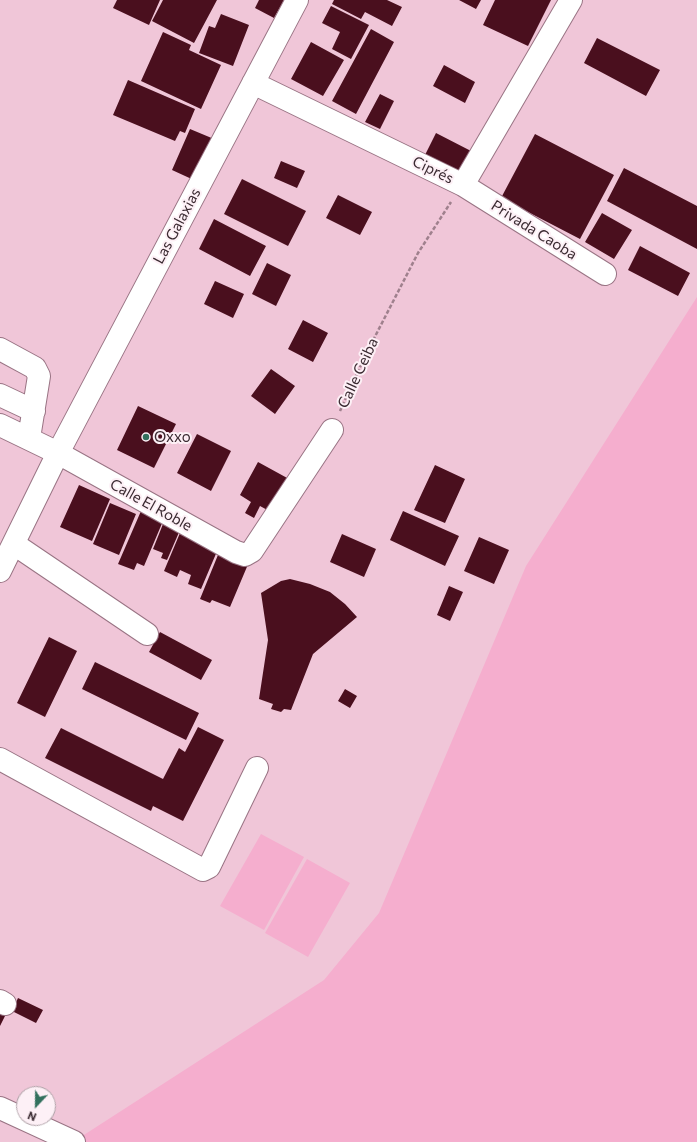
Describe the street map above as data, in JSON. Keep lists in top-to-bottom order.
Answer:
{
  "streets": {
    "street": [
      "Ciprés",
      "Las Galaxias",
      "Privada Caoba",
      "Calle El Roble"
    ],
    "path": ["Calle Ceiba"]
  },
  "crossings": [
    ["Ciprés", "Las Galaxias"],
    ["Ciprés", "Privada Caoba"],
    ["Ciprés", "Calle Ceiba"],
    ["Las Galaxias", "Calle El Roble"],
    ["Privada Caoba", "Calle Ceiba"],
    ["Calle Ceiba", "Calle El Roble"]
  ],
  "places": ["Oxxo"],
  "north": "bottom"
}
